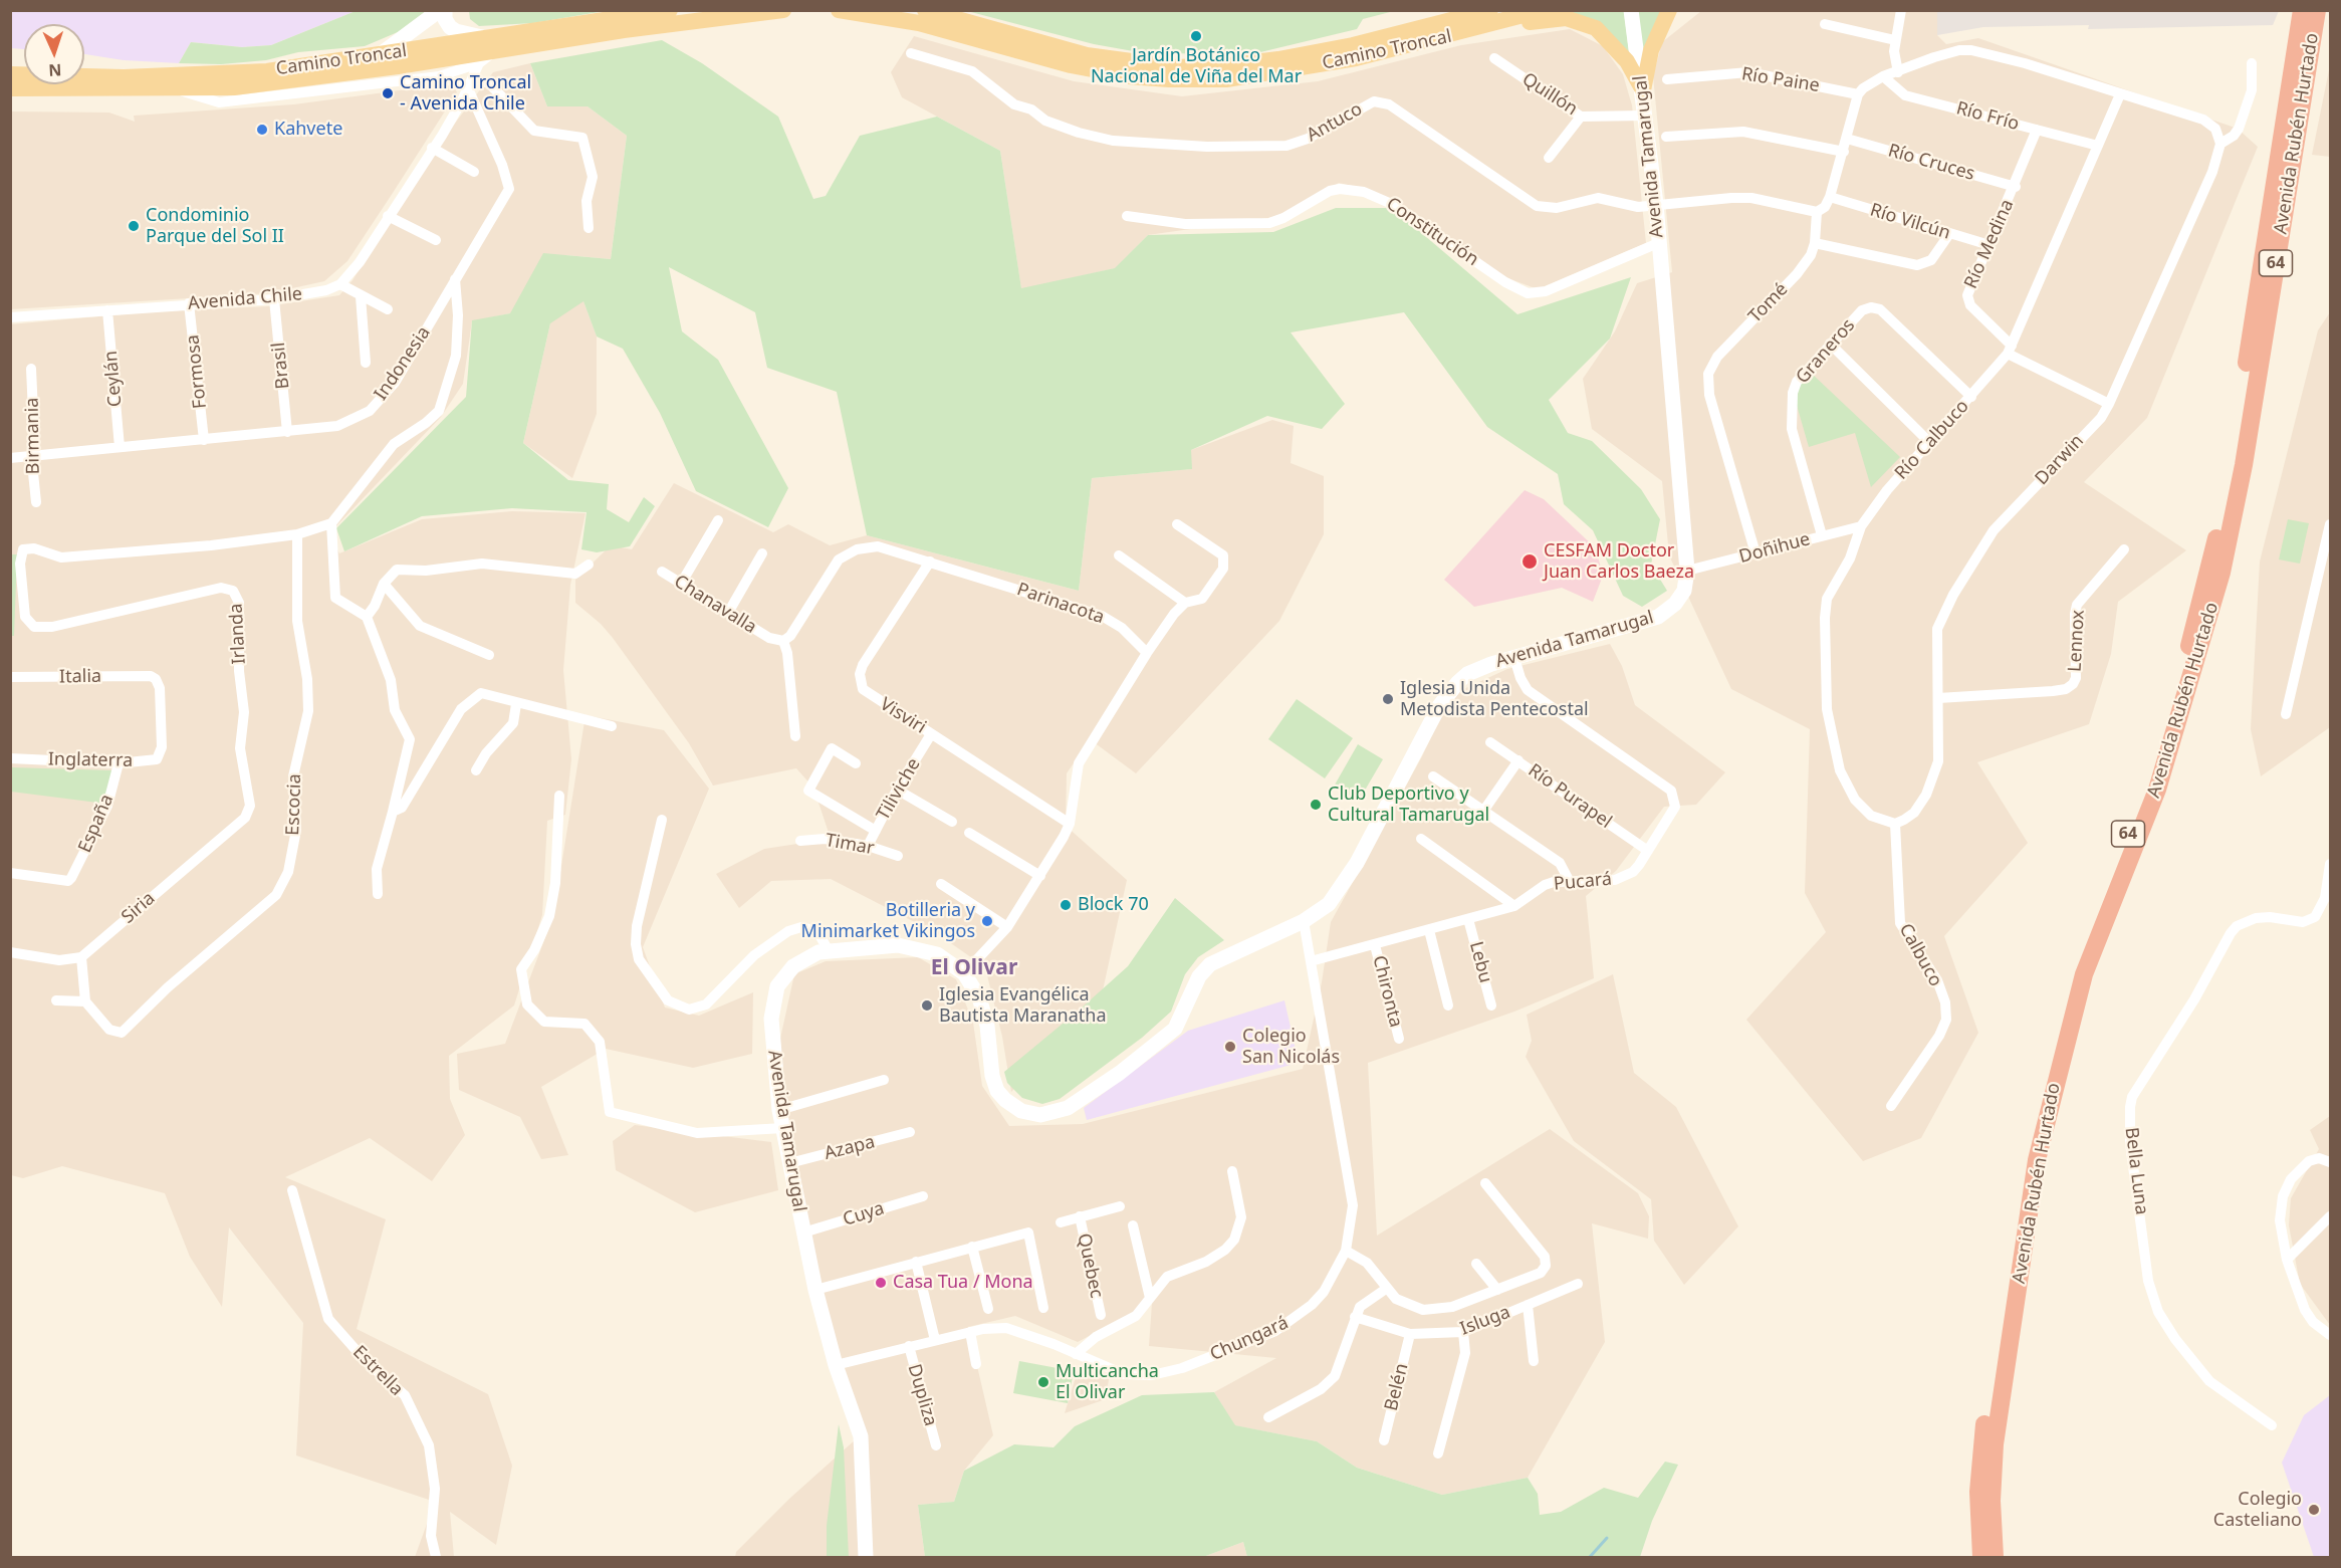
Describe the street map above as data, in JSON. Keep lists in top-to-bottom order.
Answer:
{
  "streets": {
    "highway": ["Avenida Rubén Hurtado", "64"],
    "main road": ["Camino Troncal"],
    "street": [
      "Río Paine",
      "Quillón",
      "Río Frío",
      "Antuco",
      "Avenida Tamarugal",
      "Río Cruces",
      "Río Vilcún",
      "Constitución",
      "Río Medina",
      "Avenida Chile",
      "Tomé",
      "Graneros",
      "Indonesia",
      "Brasil",
      "Formosa",
      "Ceylán",
      "Birmania",
      "Río Calbuco",
      "Darwin",
      "Doñihue",
      "Parinacota",
      "Chanavalla",
      "Irlanda",
      "Lennox",
      "Italia",
      "Visviri",
      "Inglaterra",
      "Tiliviche",
      "Río Purapel",
      "Escocia",
      "España",
      "Timar",
      "Pucará",
      "Siria",
      "Calbuco",
      "Lebu",
      "Chironta",
      "Azapa",
      "Bella Luna",
      "Cuya",
      "Quebec",
      "Isluga",
      "Chungará",
      "Estrella",
      "Belén",
      "Dupliza"
    ]
  },
  "crossings": [
    ["Camino Troncal", "Indonesia"],
    ["Quillón", "Avenida Tamarugal"],
    ["Río Frío", "Río Medina"],
    ["Río Frío", "Río Calbuco"],
    ["Antuco", "Avenida Tamarugal"],
    ["Antuco", "Tomé"],
    ["Avenida Tamarugal", "Constitución"],
    ["Avenida Tamarugal", "Doñihue"],
    ["Avenida Tamarugal", "Pucará"],
    ["Avenida Tamarugal", "Azapa"],
    ["Avenida Tamarugal", "Cuya"],
    ["Avenida Tamarugal", "Chungará"],
    ["Río Cruces", "Río Medina"],
    ["Río Vilcún", "Río Medina"],
    ["Río Medina", "Río Calbuco"],
    ["Río Medina", "Darwin"],
    ["Avenida Chile", "Brasil"],
    ["Avenida Chile", "Formosa"],
    ["Avenida Chile", "Ceylán"],
    ["Tomé", "Doñihue"],
    ["Graneros", "Río Calbuco"],
    ["Graneros", "Doñihue"],
    ["Indonesia", "Brasil"],
    ["Indonesia", "Formosa"],
    ["Indonesia", "Ceylán"],
    ["Indonesia", "Birmania"],
    ["Río Calbuco", "Darwin"],
    ["Río Calbuco", "Doñihue"],
    ["Río Calbuco", "Calbuco"],
    ["Darwin", "Lennox"],
    ["Darwin", "Calbuco"],
    ["Parinacota", "Chanavalla"],
    ["Parinacota", "Visviri"],
    ["Irlanda", "Escocia"],
    ["Irlanda", "Siria"],
    ["Italia", "Inglaterra"],
    ["Visviri", "Tiliviche"],
    ["Inglaterra", "España"],
    ["Tiliviche", "Timar"],
    ["Río Purapel", "Pucará"],
    ["Pucará", "Lebu"],
    ["Pucará", "Chironta"],
    ["Pucará", "Chungará"],
    ["Isluga", "Chungará"],
    ["Isluga", "Belén"],
    ["Chungará", "Dupliza"]
  ],
  "districts": ["El Olivar"],
  "places": [
    "Jardín Botánico Nacional de Viña del Mar",
    "Camino Troncal - Avenida Chile",
    "Kahvete",
    "Condominio Parque del Sol II",
    "CESFAM Doctor Juan Carlos Baeza",
    "Iglesia Unida Metodista Pentecostal",
    "Club Deportivo y Cultural Tamarugal",
    "Block 70",
    "Botilleria y Minimarket Vikingos",
    "Iglesia Evangélica Bautista Maranatha",
    "Colegio San Nicolás",
    "Casa Tua / Mona",
    "Multicancha El Olivar",
    "Colegio Casteliano"
  ],
  "north": "bottom"
}
